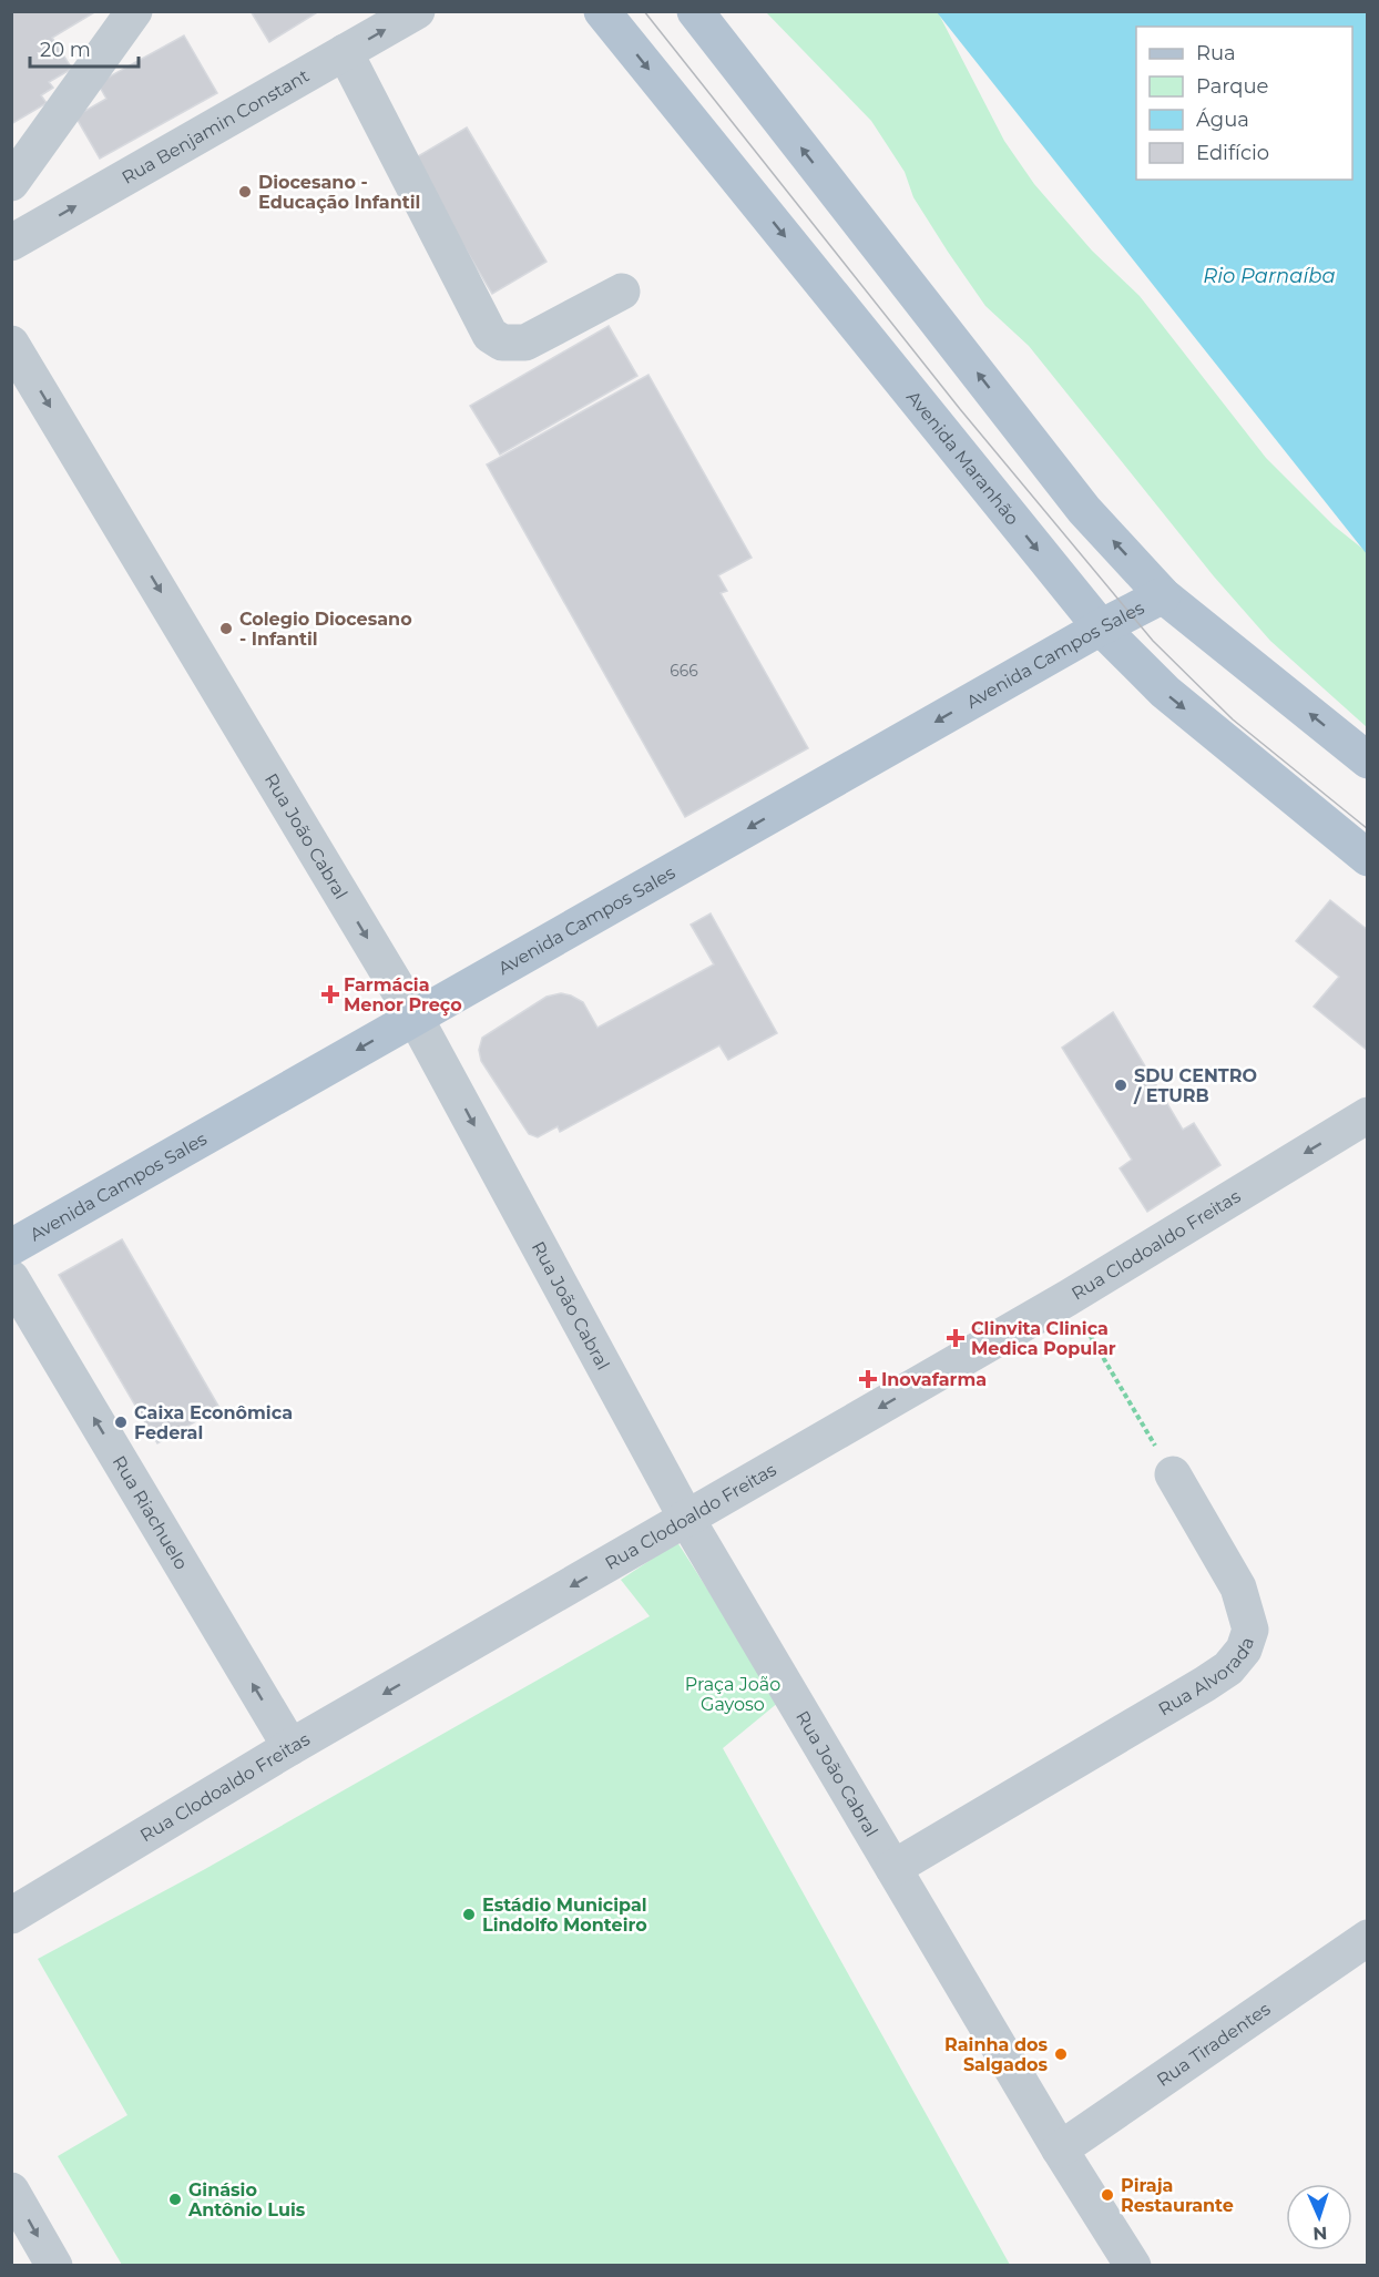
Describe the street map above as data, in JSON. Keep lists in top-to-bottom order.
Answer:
{
  "streets": {
    "main road": ["Avenida Maranhão", "Avenida Campos Sales"],
    "street": [
      "Rua Benjamin Constant",
      "Rua João Cabral",
      "Rua Clodoaldo Freitas",
      "Rua Riachuelo",
      "Rua Alvorada",
      "Rua Tiradentes"
    ]
  },
  "crossings": [
    ["Avenida Maranhão", "Avenida Campos Sales"],
    ["Avenida Campos Sales", "Rua João Cabral"],
    ["Rua João Cabral", "Rua Clodoaldo Freitas"],
    ["Rua João Cabral", "Rua Alvorada"],
    ["Rua João Cabral", "Rua Tiradentes"],
    ["Rua Clodoaldo Freitas", "Rua Riachuelo"]
  ],
  "one_way": [
    "Avenida Campos Sales",
    "Rua João Cabral",
    "Rua Clodoaldo Freitas",
    "Rua Riachuelo"
  ],
  "water": ["Rio Parnaíba"],
  "parks": ["Praça João Gayoso"],
  "places": {
    "other": [
      "Diocesano - Educação Infantil",
      "Colegio Diocesano - Infantil",
      "SDU CENTRO / ETURB",
      "Caixa Econômica Federal",
      "Estádio Municipal Lindolfo Monteiro",
      "Rainha dos Salgados",
      "Piraja Restaurante",
      "Ginásio Antônio Luis"
    ],
    "health": ["Farmácia Menor Preço", "Clinvita Clinica Medica Popular", "Inovafarma"]
  },
  "house_numbers": ["666"],
  "legend": [
    "Rua",
    "Parque",
    "Água",
    "Edifício"
  ],
  "scale_bar": "20 m",
  "north": "bottom"
}
